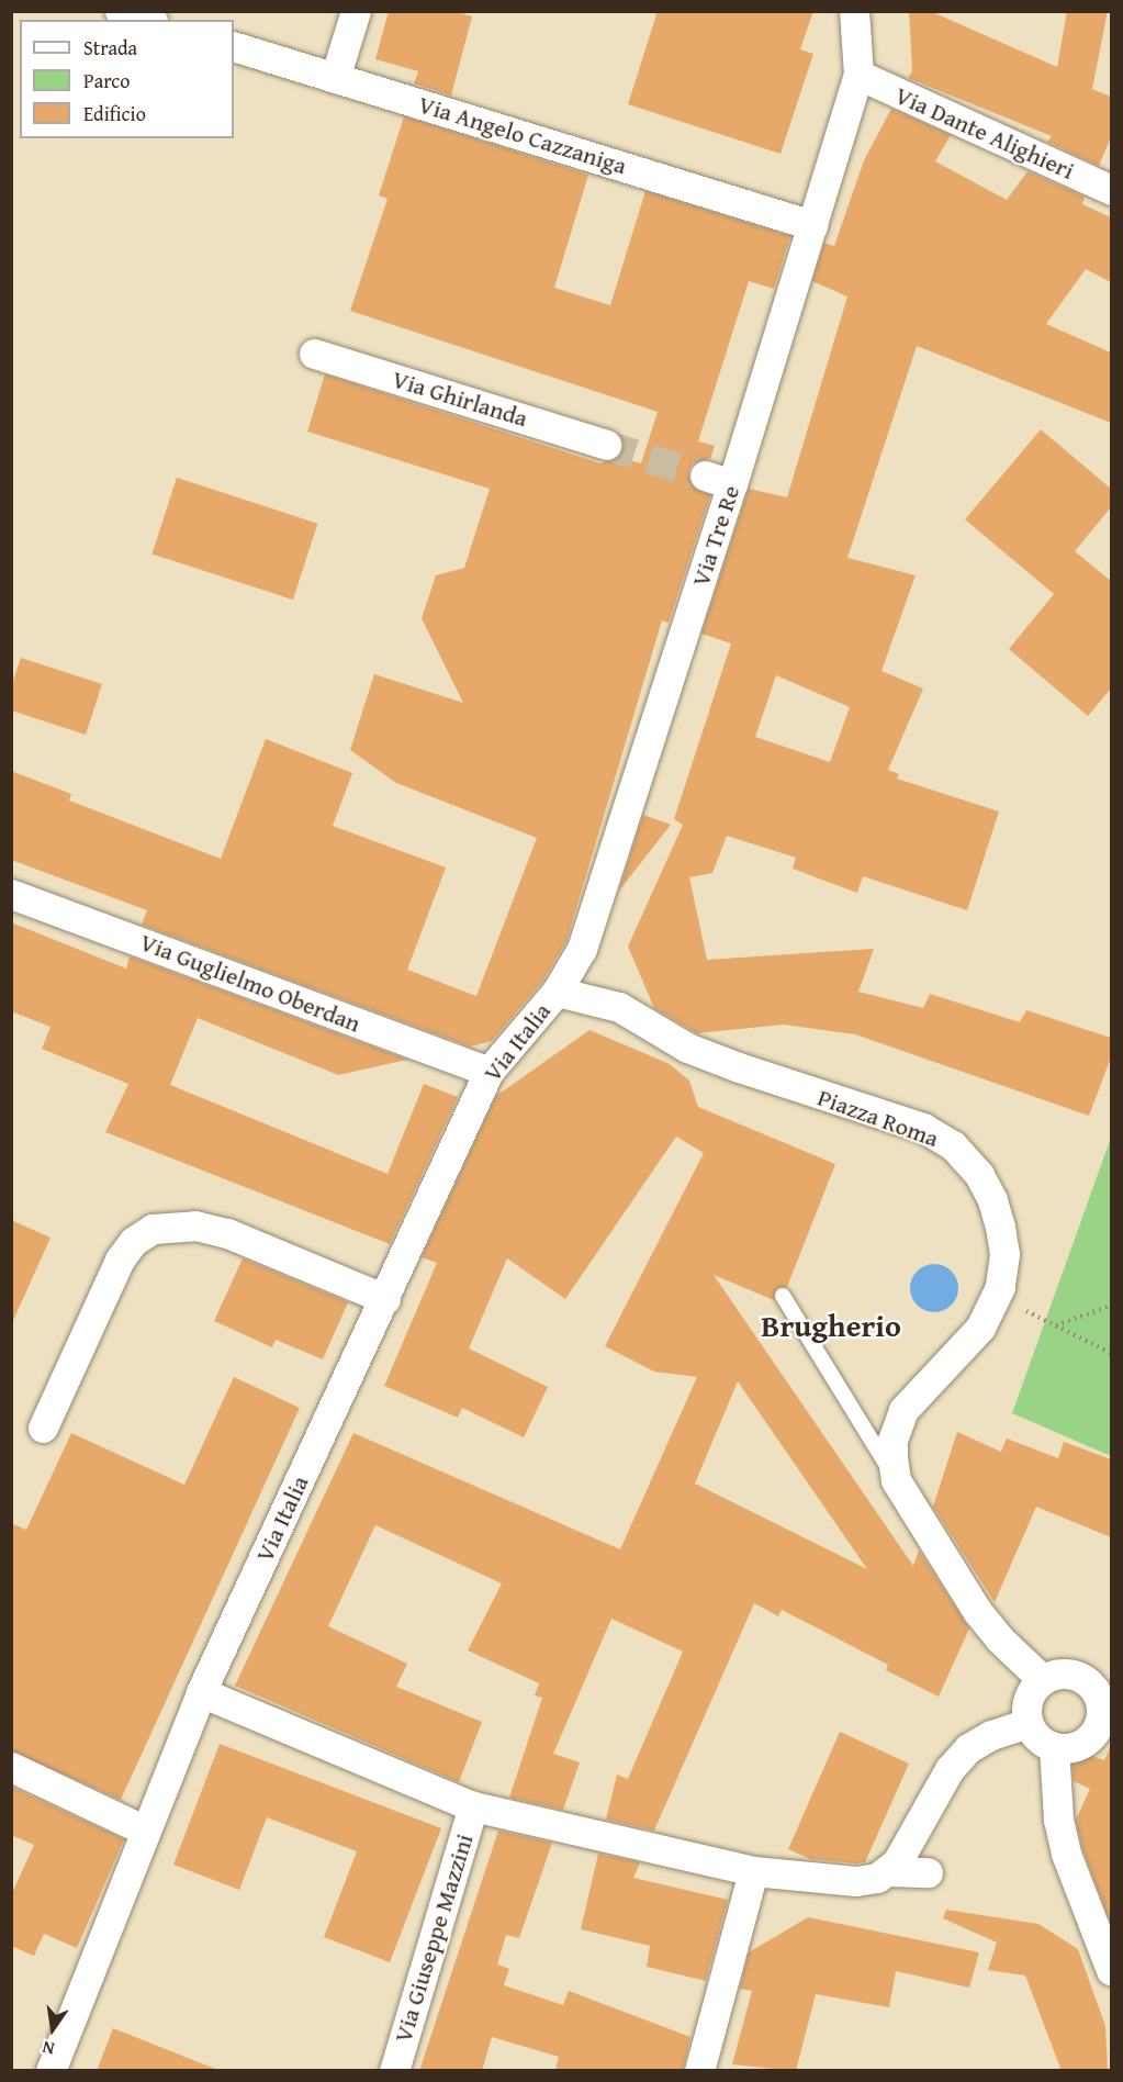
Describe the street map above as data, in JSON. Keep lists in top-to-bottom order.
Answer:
{
  "streets": {
    "street": [
      "Via Dante Alighieri",
      "Via Angelo Cazzaniga",
      "Via Ghirlanda",
      "Via Tre Re",
      "Via Guglielmo Oberdan",
      "Via Italia",
      "Piazza Roma",
      "Via Giuseppe Mazzini"
    ]
  },
  "crossings": [
    ["Via Dante Alighieri", "Via Tre Re"],
    ["Via Angelo Cazzaniga", "Via Tre Re"],
    ["Via Tre Re", "Via Italia"],
    ["Via Tre Re", "Piazza Roma"],
    ["Via Guglielmo Oberdan", "Via Italia"],
    ["Via Italia", "Piazza Roma"]
  ],
  "districts": ["Brugherio"],
  "legend": ["Strada", "Parco", "Edificio"],
  "north": "bottom"
}
